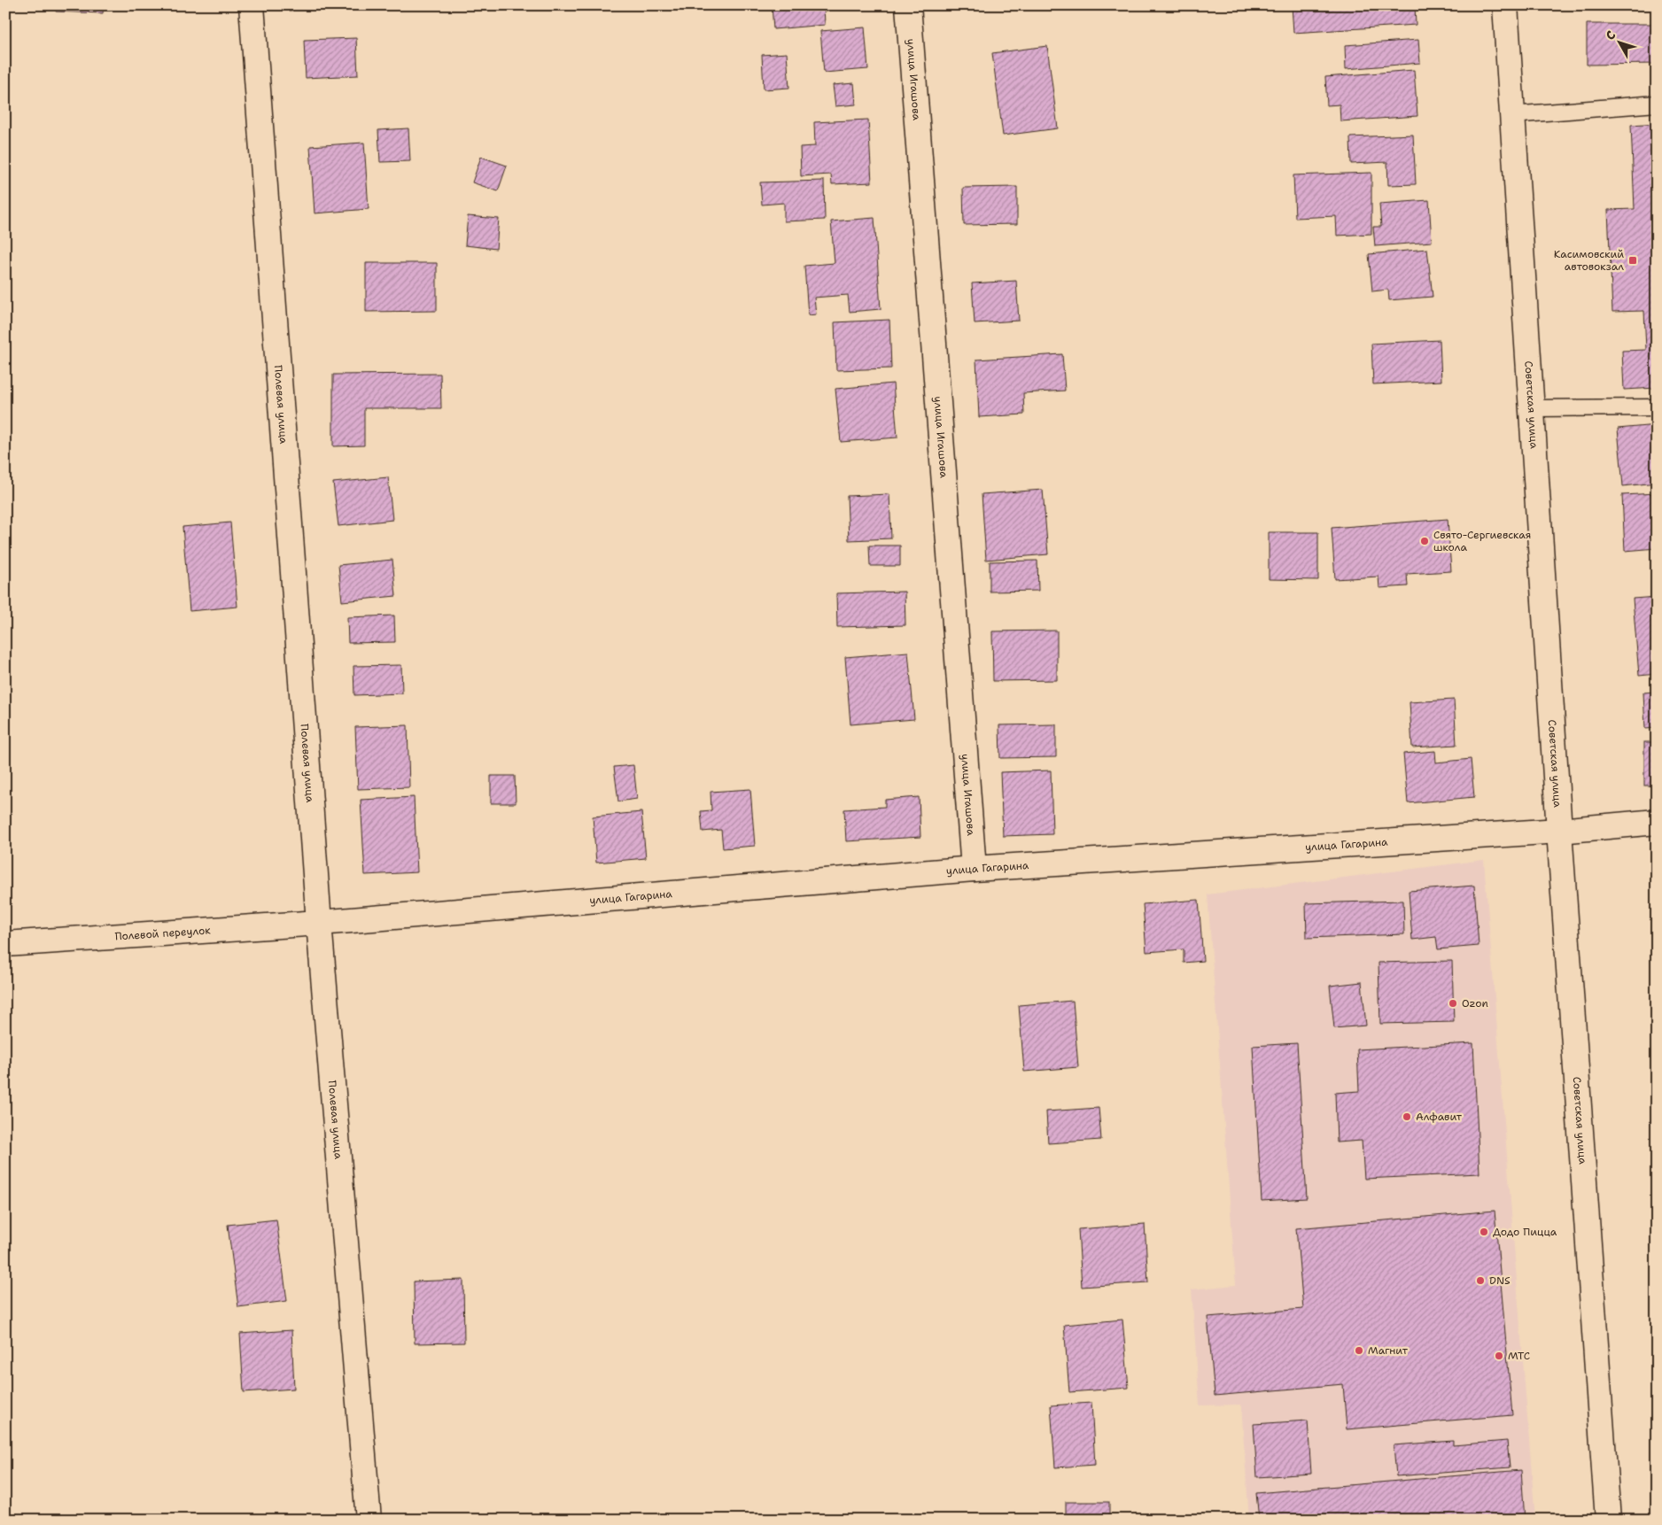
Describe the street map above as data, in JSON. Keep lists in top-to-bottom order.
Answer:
{
  "streets": {
    "street": [
      "улица Игашова",
      "Полевая улица",
      "Советская улица",
      "улица Гагарина",
      "Полевой переулок"
    ]
  },
  "crossings": [
    ["улица Игашова", "улица Гагарина"],
    ["Полевая улица", "улица Гагарина"],
    ["Полевая улица", "Полевой переулок"],
    ["Советская улица", "улица Гагарина"],
    ["улица Гагарина", "Полевой переулок"]
  ],
  "places": {
    "transit": ["Касимовский автовокзал"],
    "other": [
      "Свято-Сергиевская школа",
      "Ozon",
      "Алфавит",
      "Додо Пицца",
      "DNS",
      "Магнит",
      "МТС"
    ]
  },
  "north": "top left"
}
